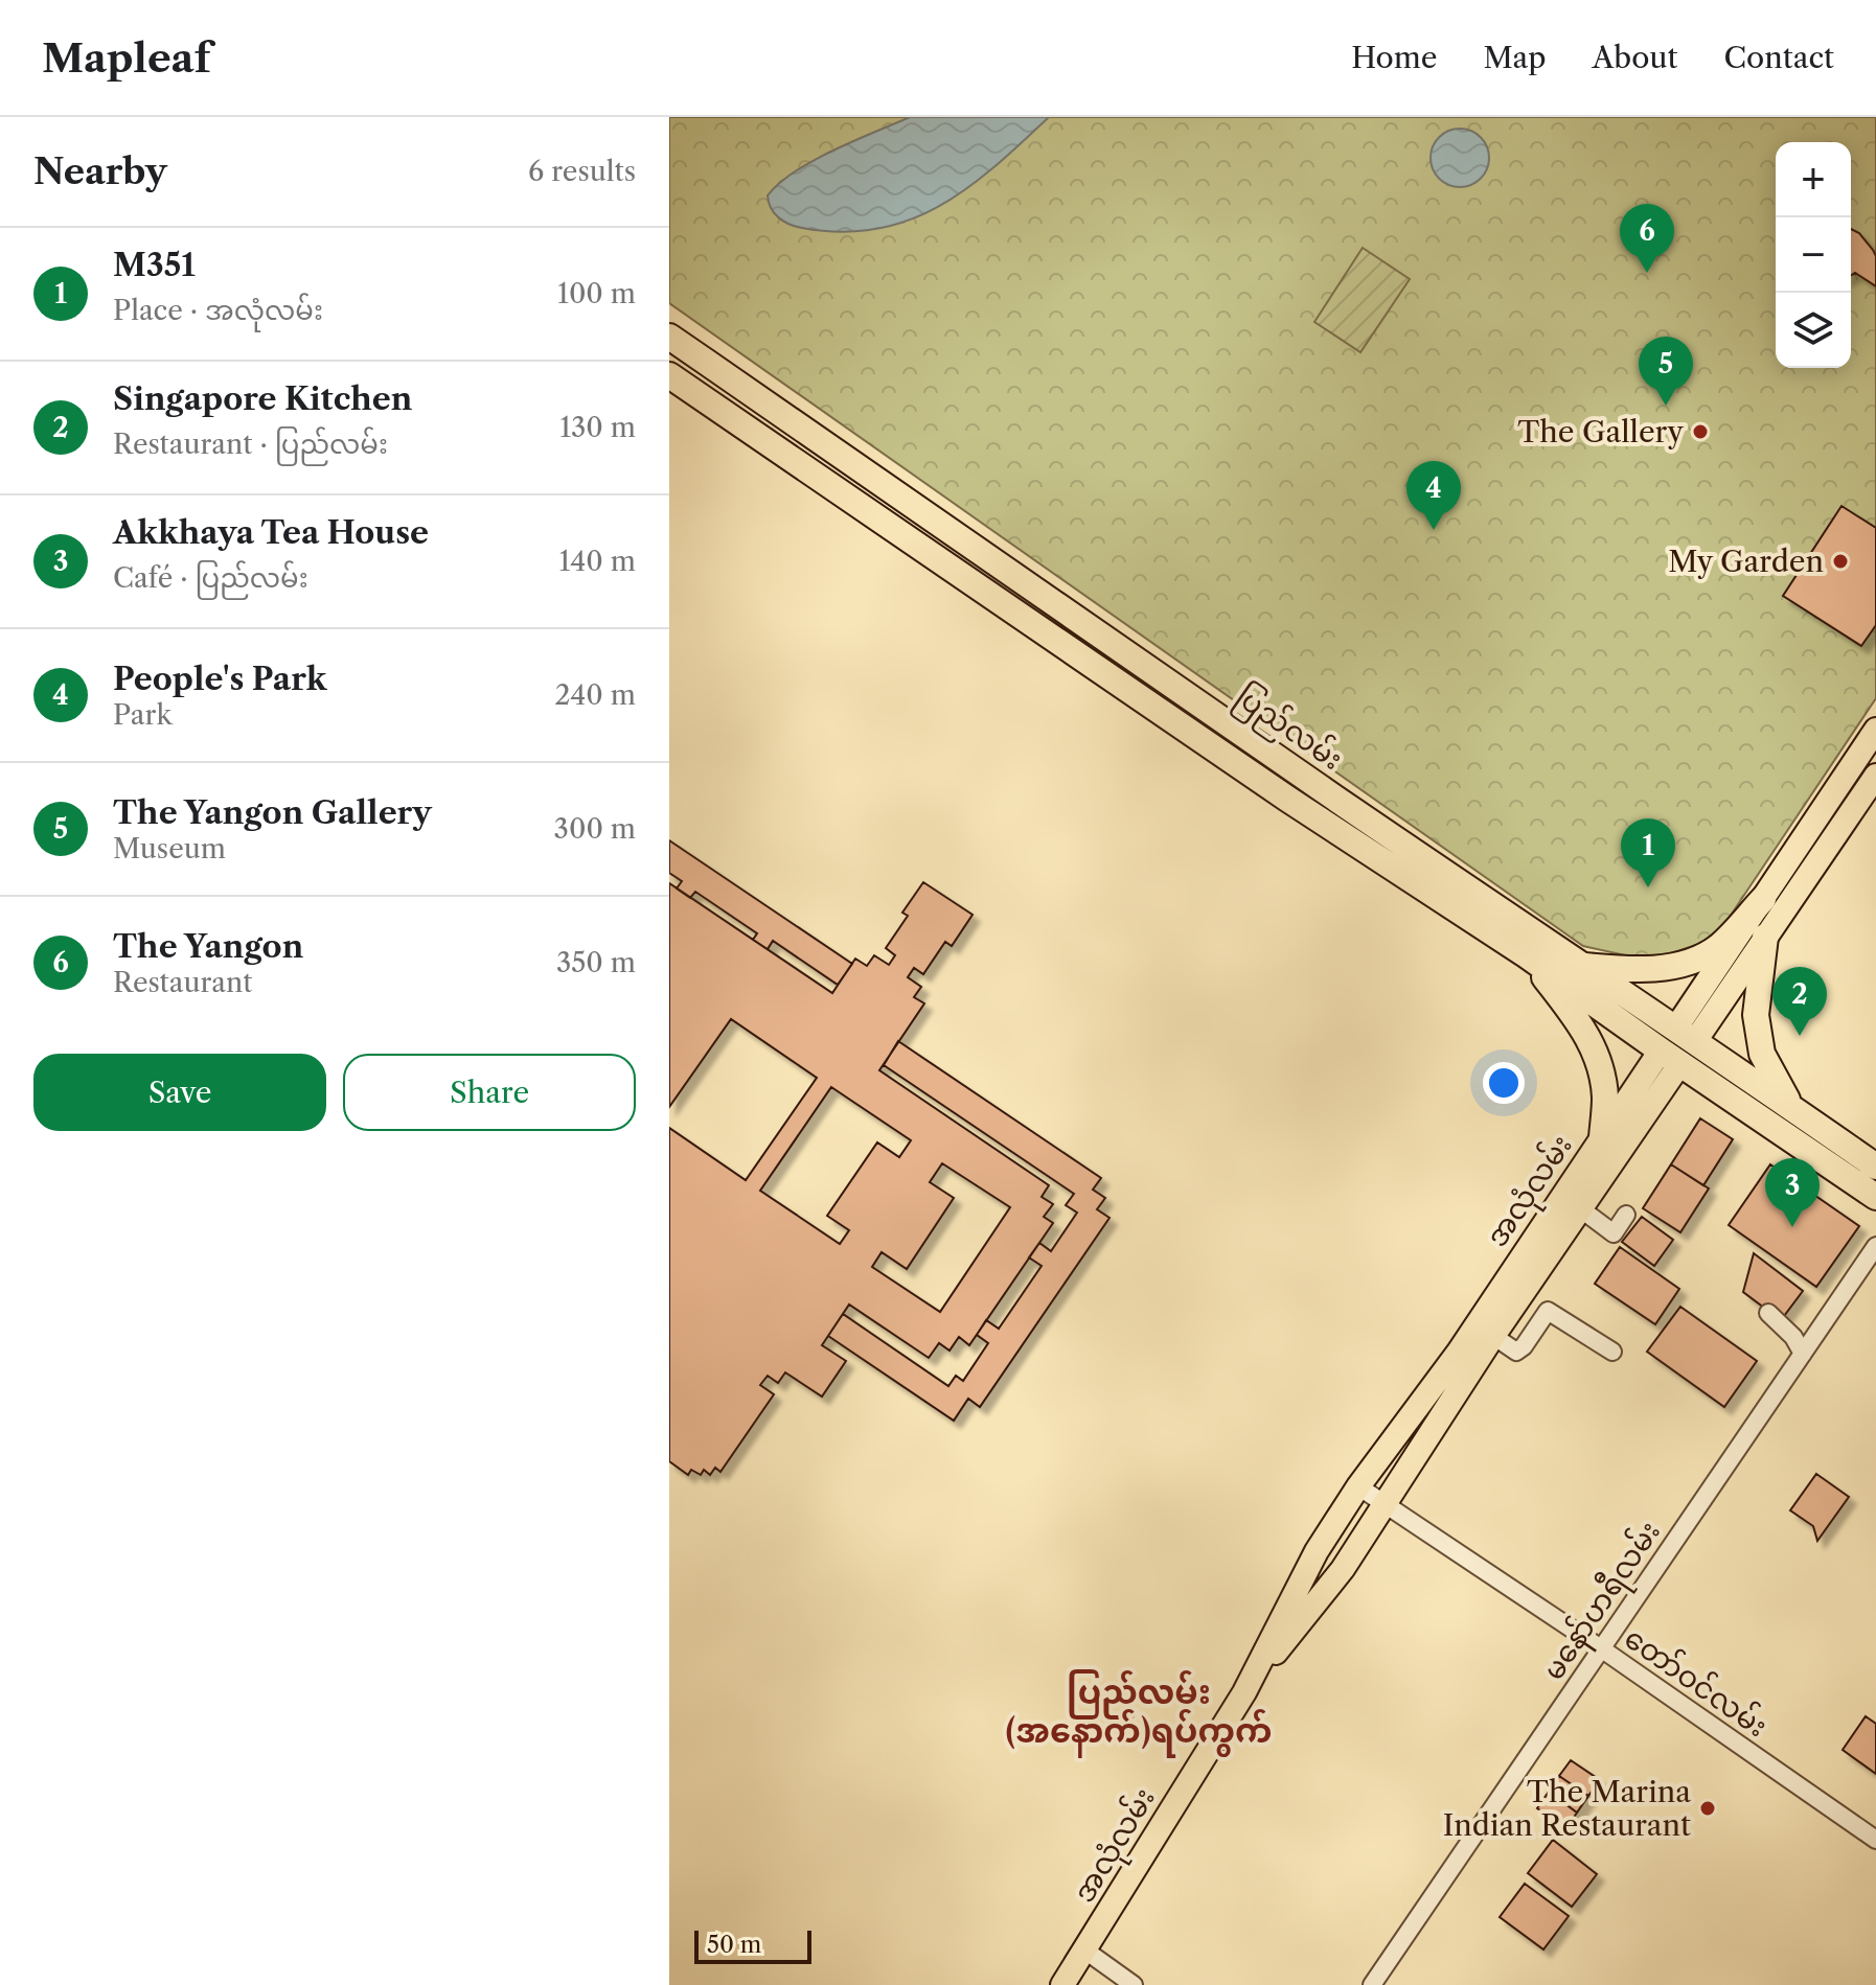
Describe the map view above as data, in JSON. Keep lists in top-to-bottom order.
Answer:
{
  "streets": {
    "highway": ["ပြည်လမ်း", "အလုံလမ်း"],
    "street": ["မနော်ဟရီလမ်း", "တော်ဝင်လမ်း"]
  },
  "crossings": [
    ["ပြည်လမ်း", "အလုံလမ်း"],
    ["အလုံလမ်း", "တော်ဝင်လမ်း"],
    ["မနော်ဟရီလမ်း", "တော်ဝင်လမ်း"]
  ],
  "districts": ["ပြည်လမ်း (အနောက်)ရပ်ကွက်"],
  "places": ["The Gallery", "My Garden", "The Marina Indian Restaurant"],
  "scale_bar": "50 m",
  "page": {
    "header": "Mapleaf",
    "nav": [
      "Home",
      "Map",
      "About",
      "Contact"
    ],
    "heading": ["Nearby", "6 results"],
    "map_buttons": ["+", "−"],
    "pins": [
      "6",
      "5",
      "4",
      "1",
      "2",
      "3"
    ],
    "list": [
      {
        "mark": "1",
        "name": "M351",
        "note": "Place · အလုံလမ်း",
        "value": "100 m"
      },
      {
        "mark": "2",
        "name": "Singapore Kitchen",
        "note": "Restaurant · ပြည်လမ်း",
        "value": "130 m"
      },
      {
        "mark": "3",
        "name": "Akkhaya Tea House",
        "note": "Café · ပြည်လမ်း",
        "value": "140 m"
      },
      {
        "mark": "4",
        "name": "People's Park",
        "note": "Park",
        "value": "240 m"
      },
      {
        "mark": "5",
        "name": "The Yangon Gallery",
        "note": "Museum",
        "value": "300 m"
      },
      {
        "mark": "6",
        "name": "The Yangon",
        "note": "Restaurant",
        "value": "350 m"
      }
    ],
    "buttons": ["Save", "Share"],
    "scale": "50 m"
  }
}
